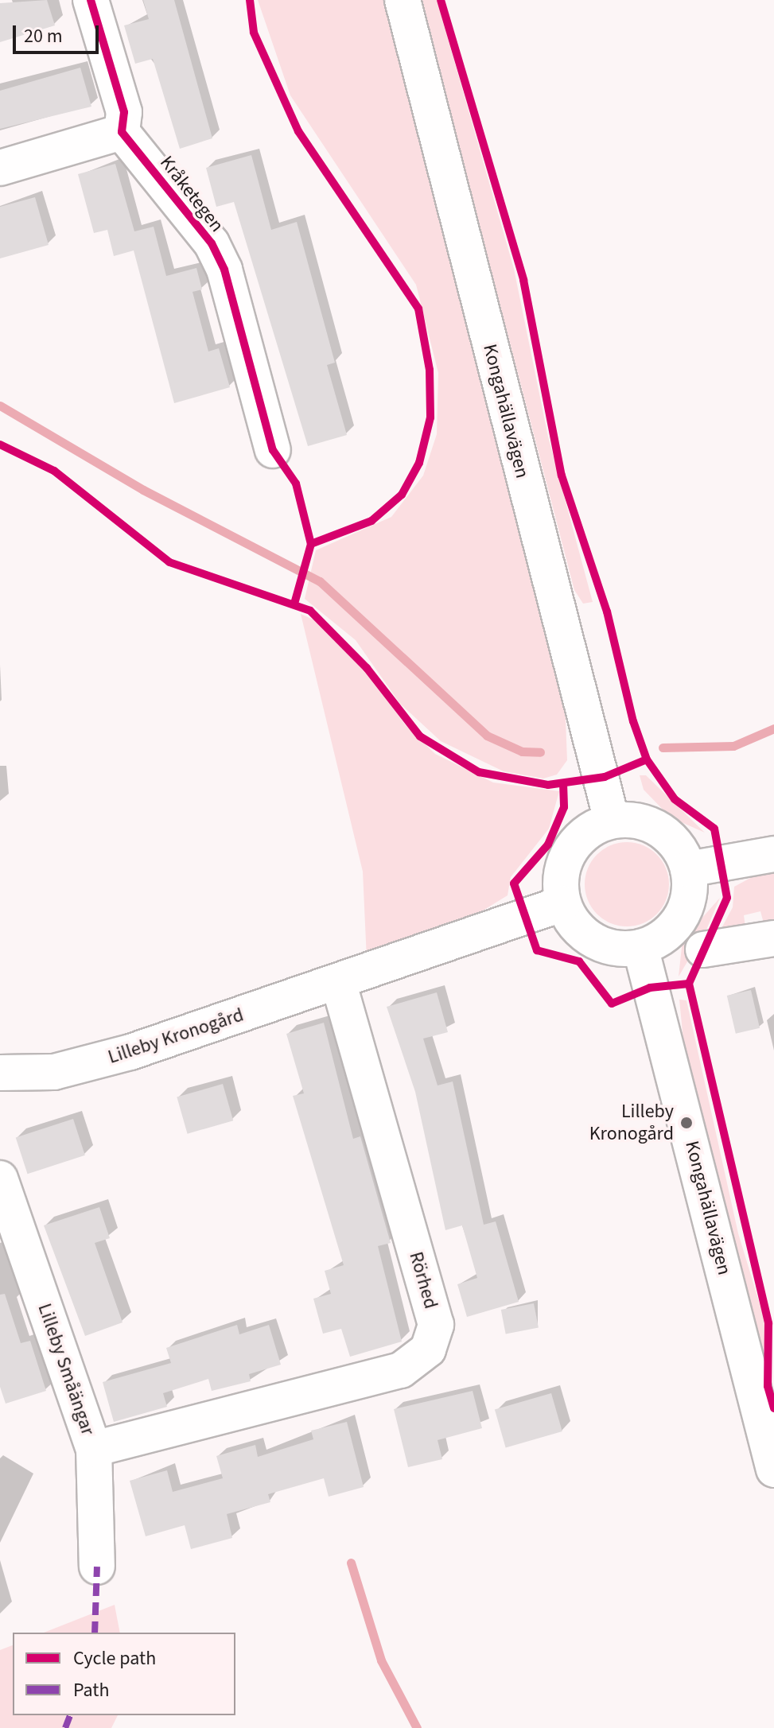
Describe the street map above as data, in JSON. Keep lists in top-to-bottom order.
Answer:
{
  "streets": {
    "street": [
      "Kråketegen",
      "Kongahällavägen",
      "Lilleby Kronogård",
      "Rörhed",
      "Lilleby Småängar"
    ]
  },
  "crossings": [
    ["Kongahällavägen", "Lilleby Kronogård"],
    ["Lilleby Kronogård", "Rörhed"],
    ["Rörhed", "Lilleby Småängar"]
  ],
  "places": ["Lilleby Kronogård"],
  "legend": ["Cycle path", "Path"],
  "scale_bar": "20 m"
}
